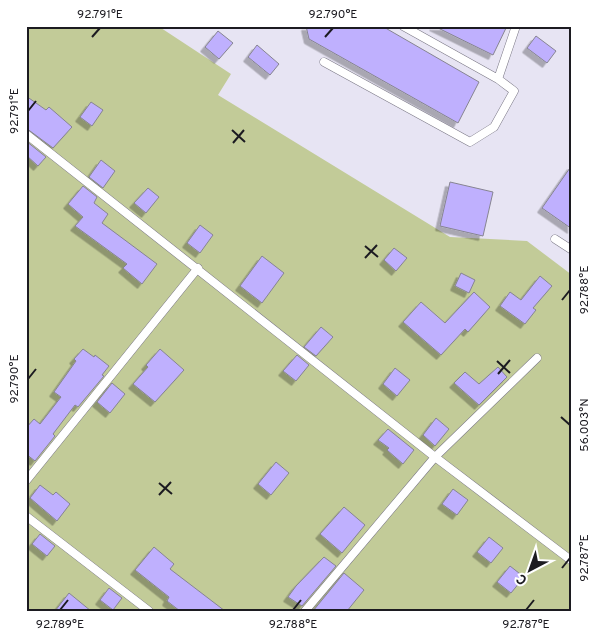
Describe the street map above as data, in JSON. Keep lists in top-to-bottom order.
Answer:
{
  "north": "bottom left",
  "coordinates": [
    "92.791°E",
    "92.790°E",
    "92.788°E",
    "56.003°N",
    "92.787°E",
    "92.789°E"
  ]
}
